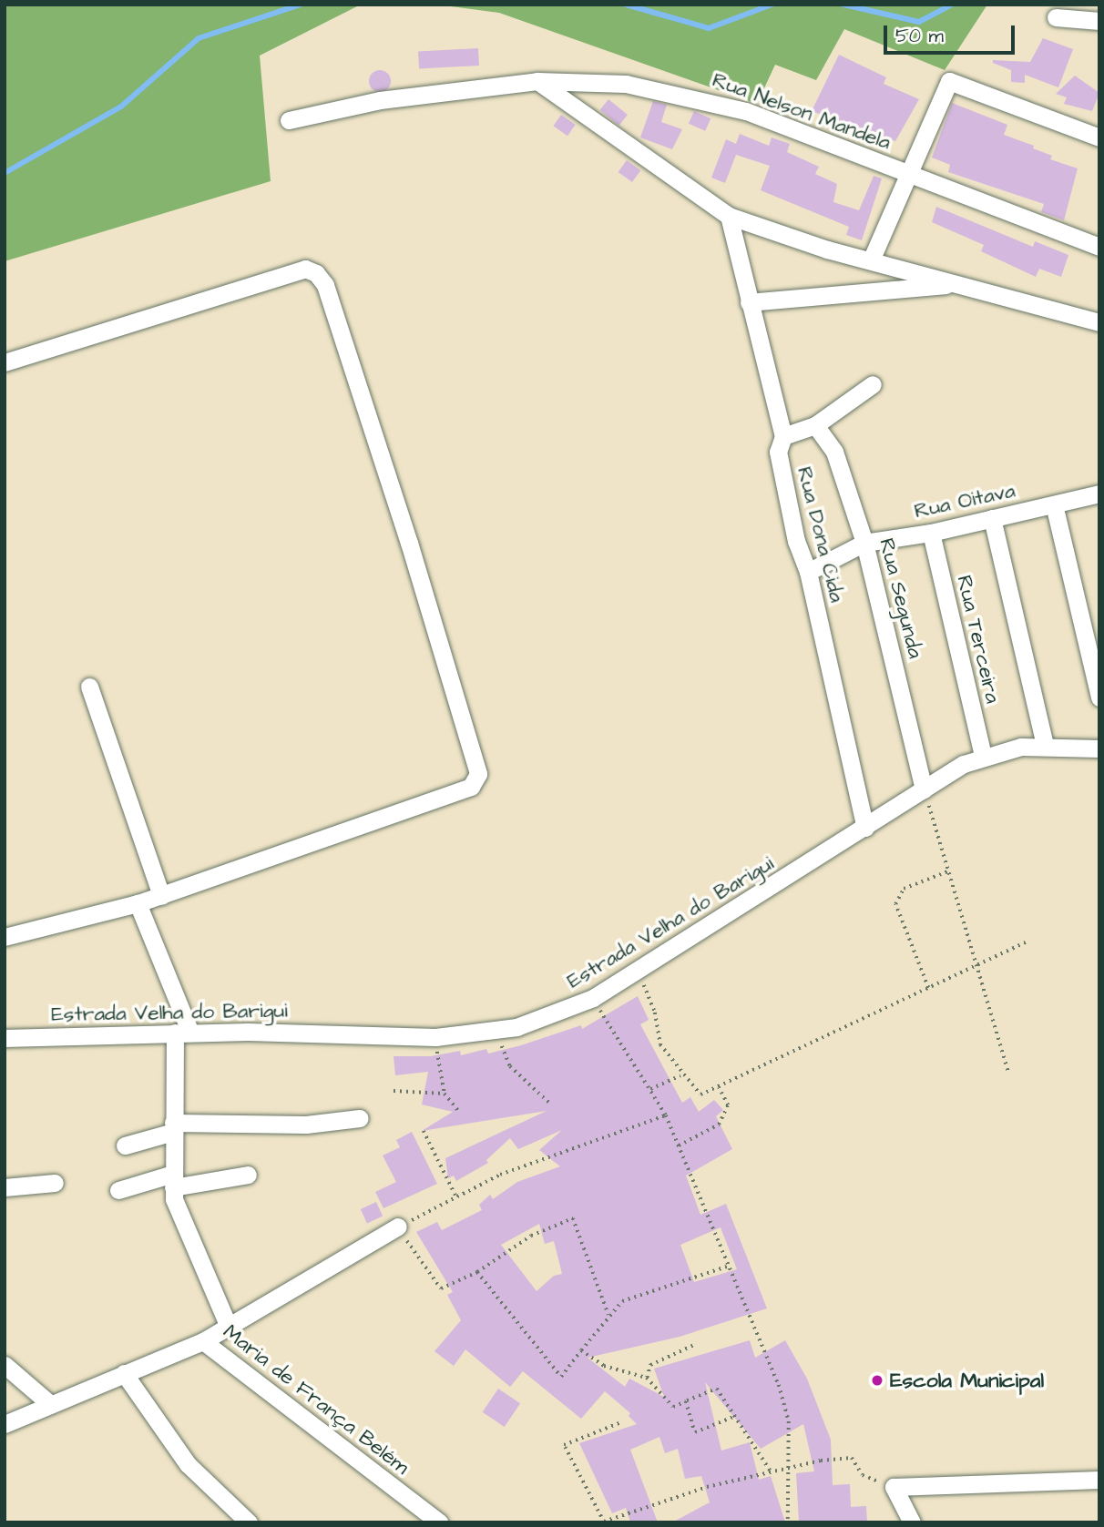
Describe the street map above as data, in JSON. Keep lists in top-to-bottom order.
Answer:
{
  "streets": {
    "street": [
      "Rua Nelson Mandela",
      "Rua Oitava",
      "Rua Dona Cida",
      "Rua Segunda",
      "Rua Terceira",
      "Estrada Velha do Barigui",
      "Maria de França Belém"
    ]
  },
  "crossings": [
    ["Rua Oitava", "Rua Dona Cida"],
    ["Rua Oitava", "Rua Segunda"],
    ["Rua Oitava", "Rua Terceira"],
    ["Rua Dona Cida", "Estrada Velha do Barigui"],
    ["Rua Segunda", "Estrada Velha do Barigui"],
    ["Rua Terceira", "Estrada Velha do Barigui"]
  ],
  "places": ["Escola Municipal"],
  "scale_bar": "50 m"
}
